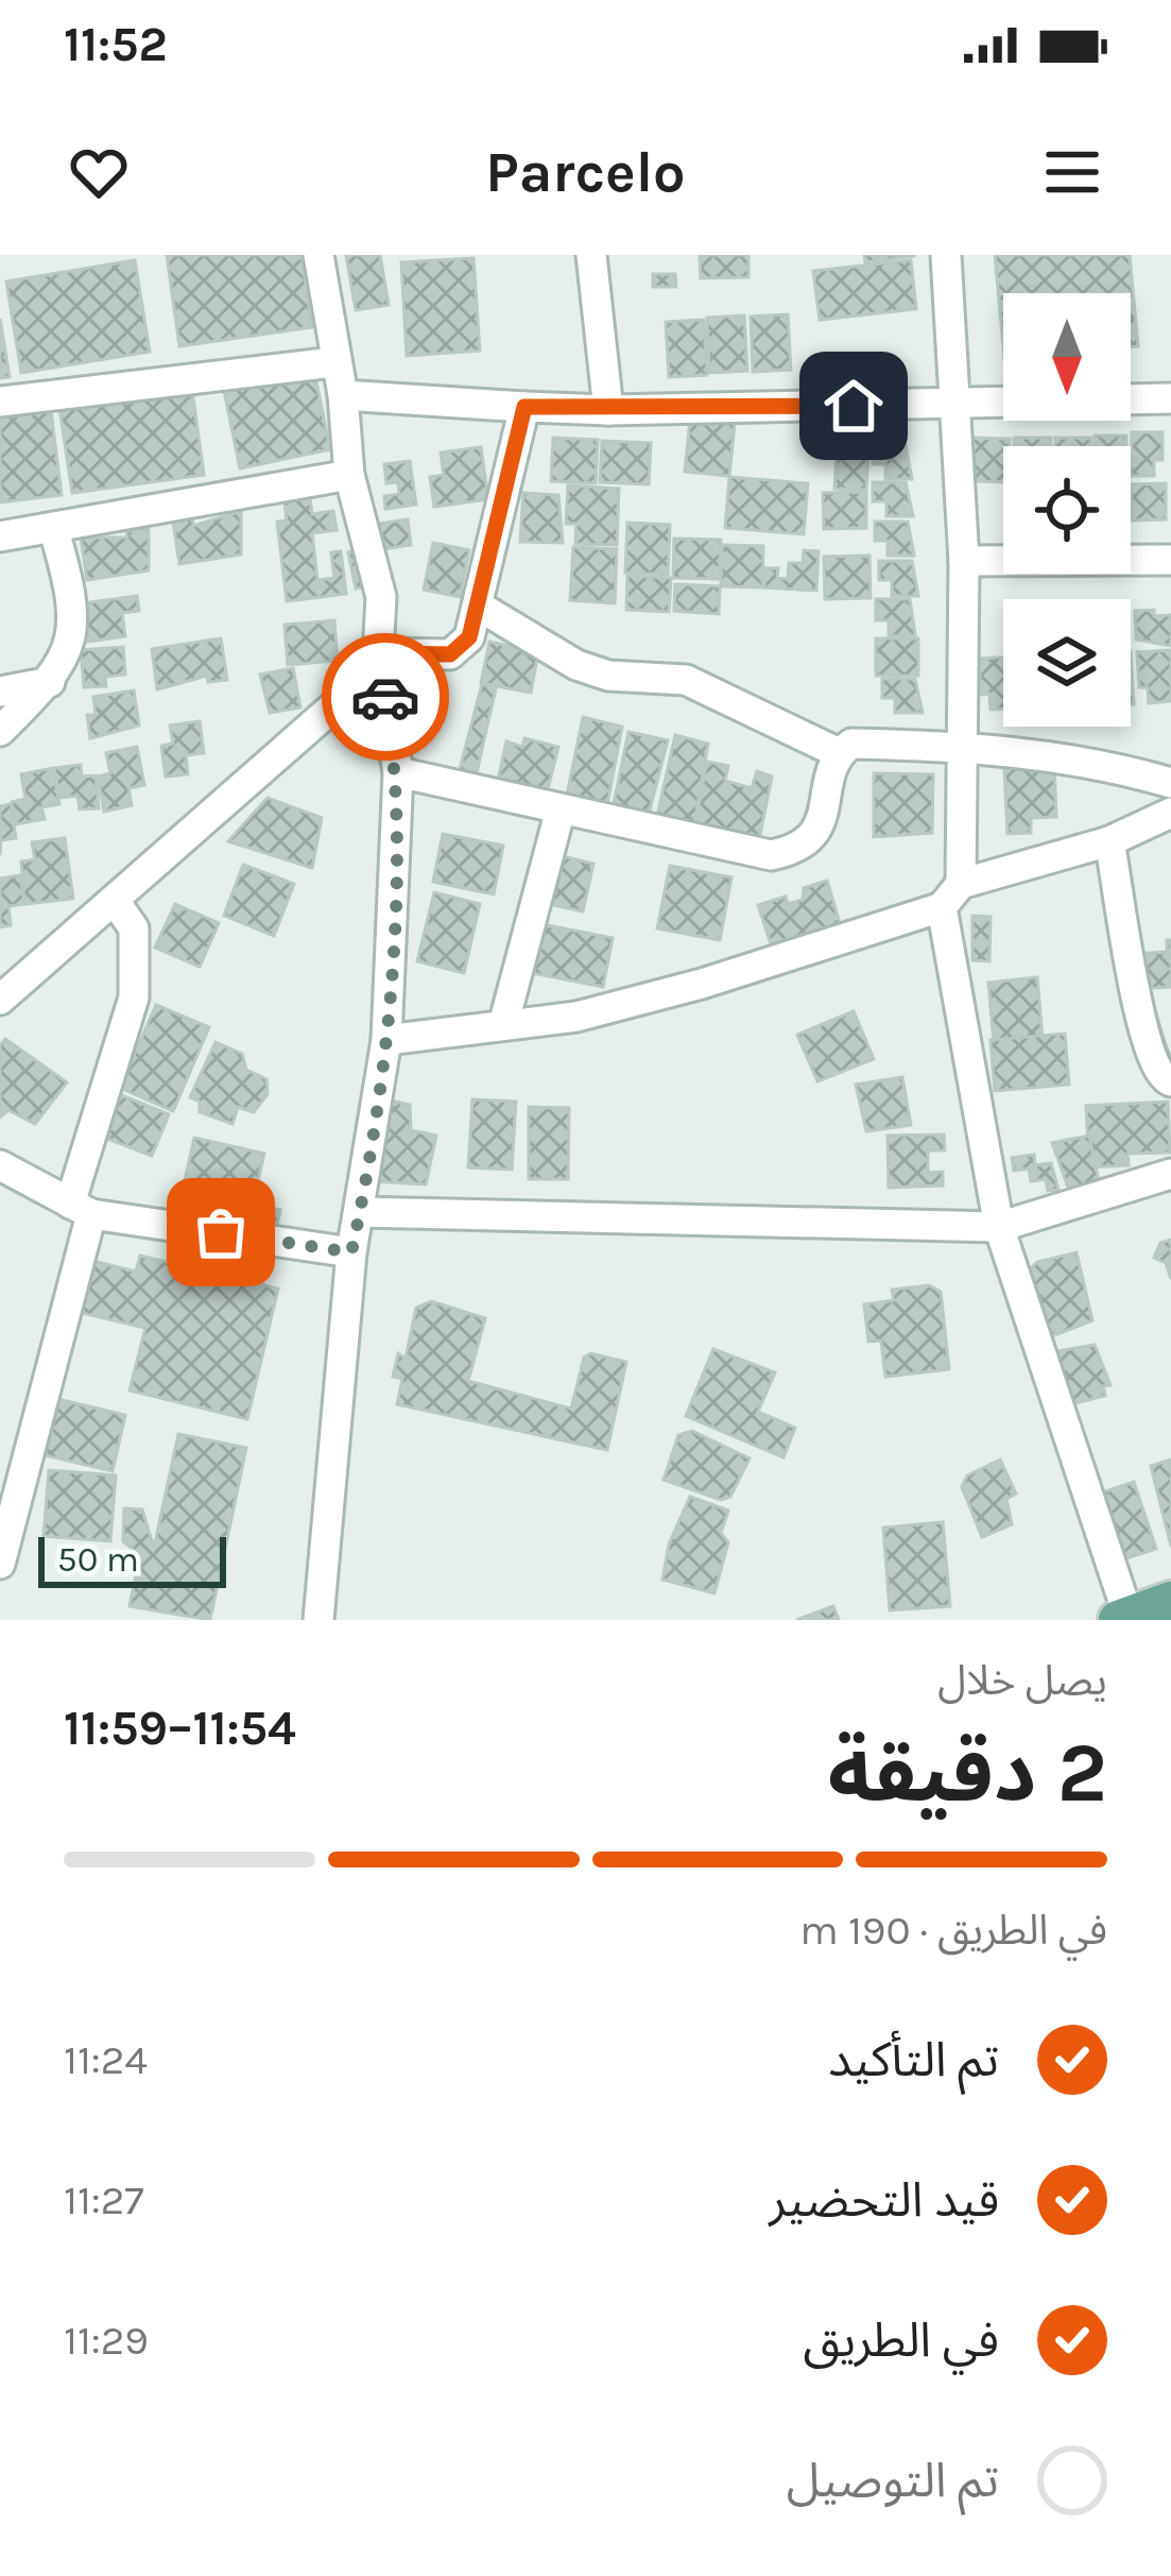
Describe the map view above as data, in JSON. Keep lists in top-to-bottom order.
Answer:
{
  "scale_bar": "50 m",
  "north": "bottom",
  "page": {
    "status": "11:52",
    "header": "Parcelo",
    "scale": "50 m",
    "heading": ["2 دقيقة", "يصل خلال", "11:54–11:59"],
    "bar": "في الطريق · 190 m",
    "list": [
      ["تم التأكيد", "11:24"],
      ["قيد التحضير", "11:27"],
      ["في الطريق", "11:29"],
      "تم التوصيل"
    ]
  }
}
